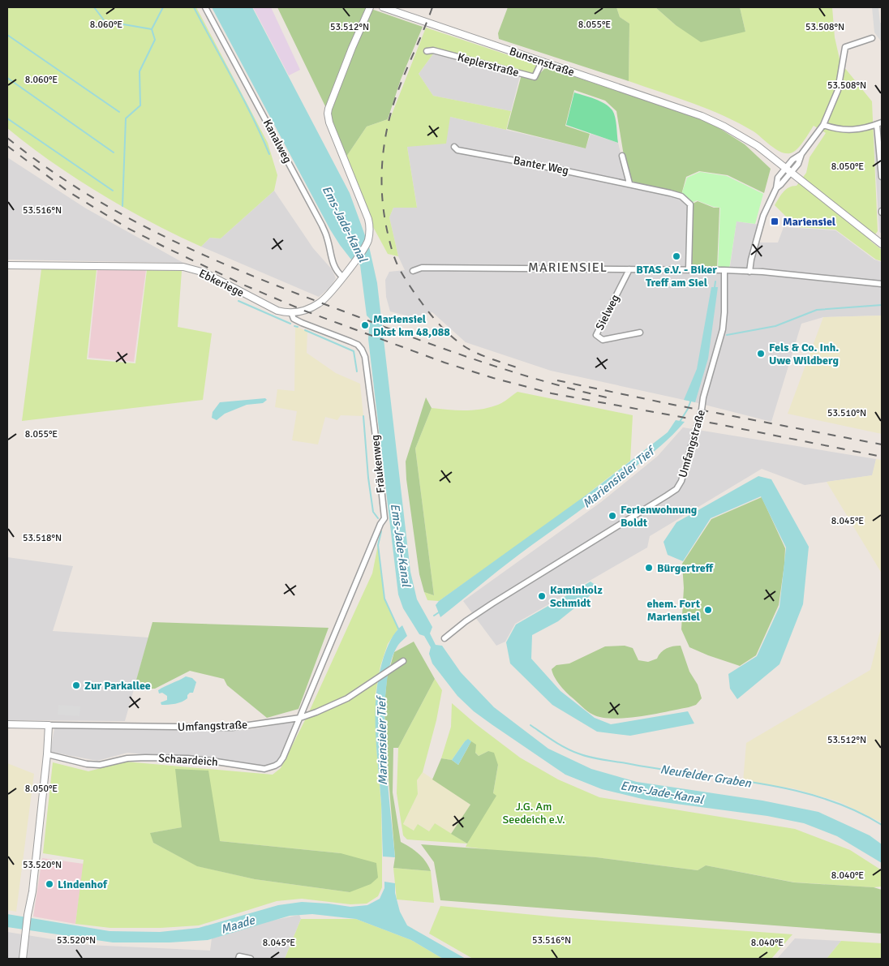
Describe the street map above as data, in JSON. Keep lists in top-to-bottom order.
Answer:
{
  "streets": {
    "street": [
      "Bunsenstraße",
      "Keplerstraße",
      "Kanalweg",
      "Banter Weg",
      "Ebkeriege",
      "Sielweg",
      "Umfangstraße",
      "Fräukenweg",
      "Schaardeich"
    ]
  },
  "crossings": [
    ["Bunsenstraße", "Keplerstraße"],
    ["Ebkeriege", "Fräukenweg"],
    ["Umfangstraße", "Fräukenweg"],
    ["Umfangstraße", "Schaardeich"],
    ["Fräukenweg", "Schaardeich"]
  ],
  "districts": ["MARIENSIEL"],
  "water": [
    "Ems-Jade-Kanal",
    "Mariensieler Tief",
    "Neufelder Graben",
    "Maade"
  ],
  "parks": ["J.G. Am Seedeich e.V."],
  "places": {
    "transit": ["Mariensiel"],
    "other": [
      "BTAS e.V. - Biker Treff am Siel",
      "Mariensiel Dkst km 48,088",
      "Fels & Co. Inh. Uwe Wildberg",
      "Ferienwohnung Boldt",
      "Bürgertreff",
      "Kaminholz Schmidt",
      "ehem. Fort Mariensiel",
      "Zur Parkallee",
      "Lindenhof"
    ]
  },
  "coordinates": [
    "8.060°E",
    "8.055°E",
    "53.508°N",
    "53.512°N",
    "8.050°E",
    "53.516°N",
    "53.510°N",
    "8.045°E",
    "53.518°N",
    "53.520°N",
    "8.040°E"
  ]
}
